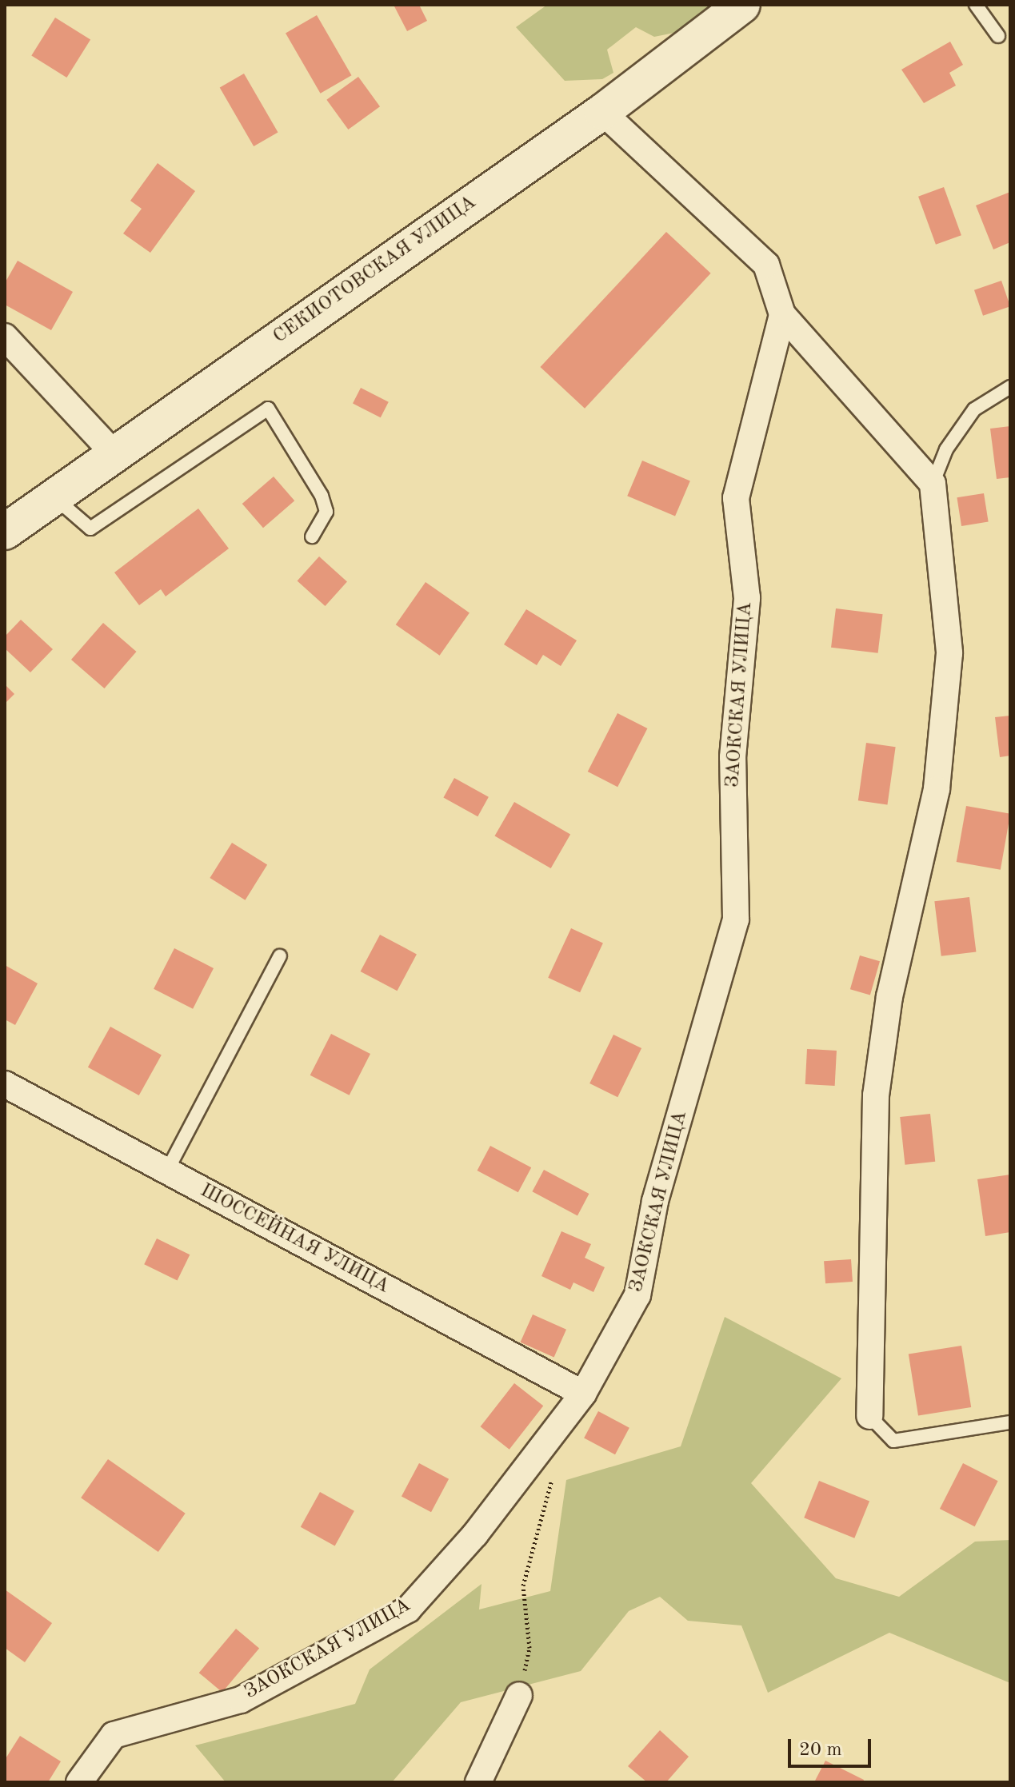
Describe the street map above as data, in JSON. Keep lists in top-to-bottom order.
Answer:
{
  "streets": {
    "main road": ["СЕКИОТОВСКАЯ УЛИЦА"],
    "street": ["ЗАОКСКАЯ УЛИЦА", "ШОССЕЙНАЯ УЛИЦА"]
  },
  "crossings": [
    ["ЗАОКСКАЯ УЛИЦА", "ШОССЕЙНАЯ УЛИЦА"]
  ],
  "scale_bar": "20 m"
}
